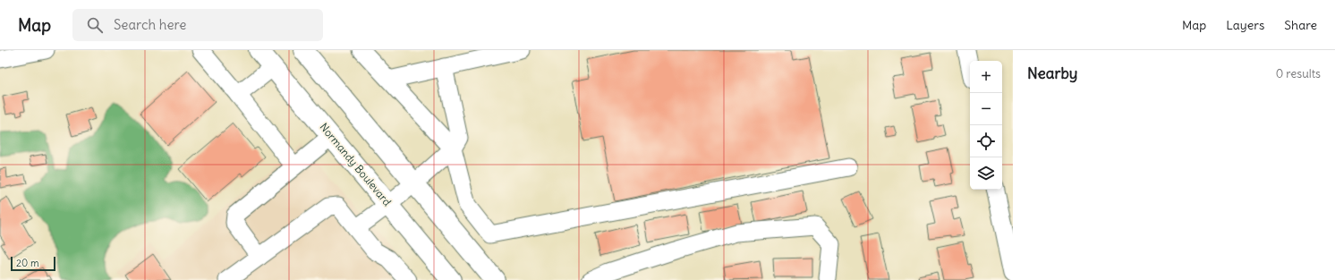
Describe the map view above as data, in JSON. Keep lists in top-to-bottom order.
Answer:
{
  "streets": {
    "main road": ["Normandy Boulevard"]
  },
  "scale_bar": "20 m",
  "page": {
    "header": "Map",
    "search": "Search here",
    "nav": ["Map", "Layers", "Share"],
    "heading": ["Nearby", "0 results"],
    "map_buttons": ["+", "−"],
    "scale": "20 m"
  }
}
